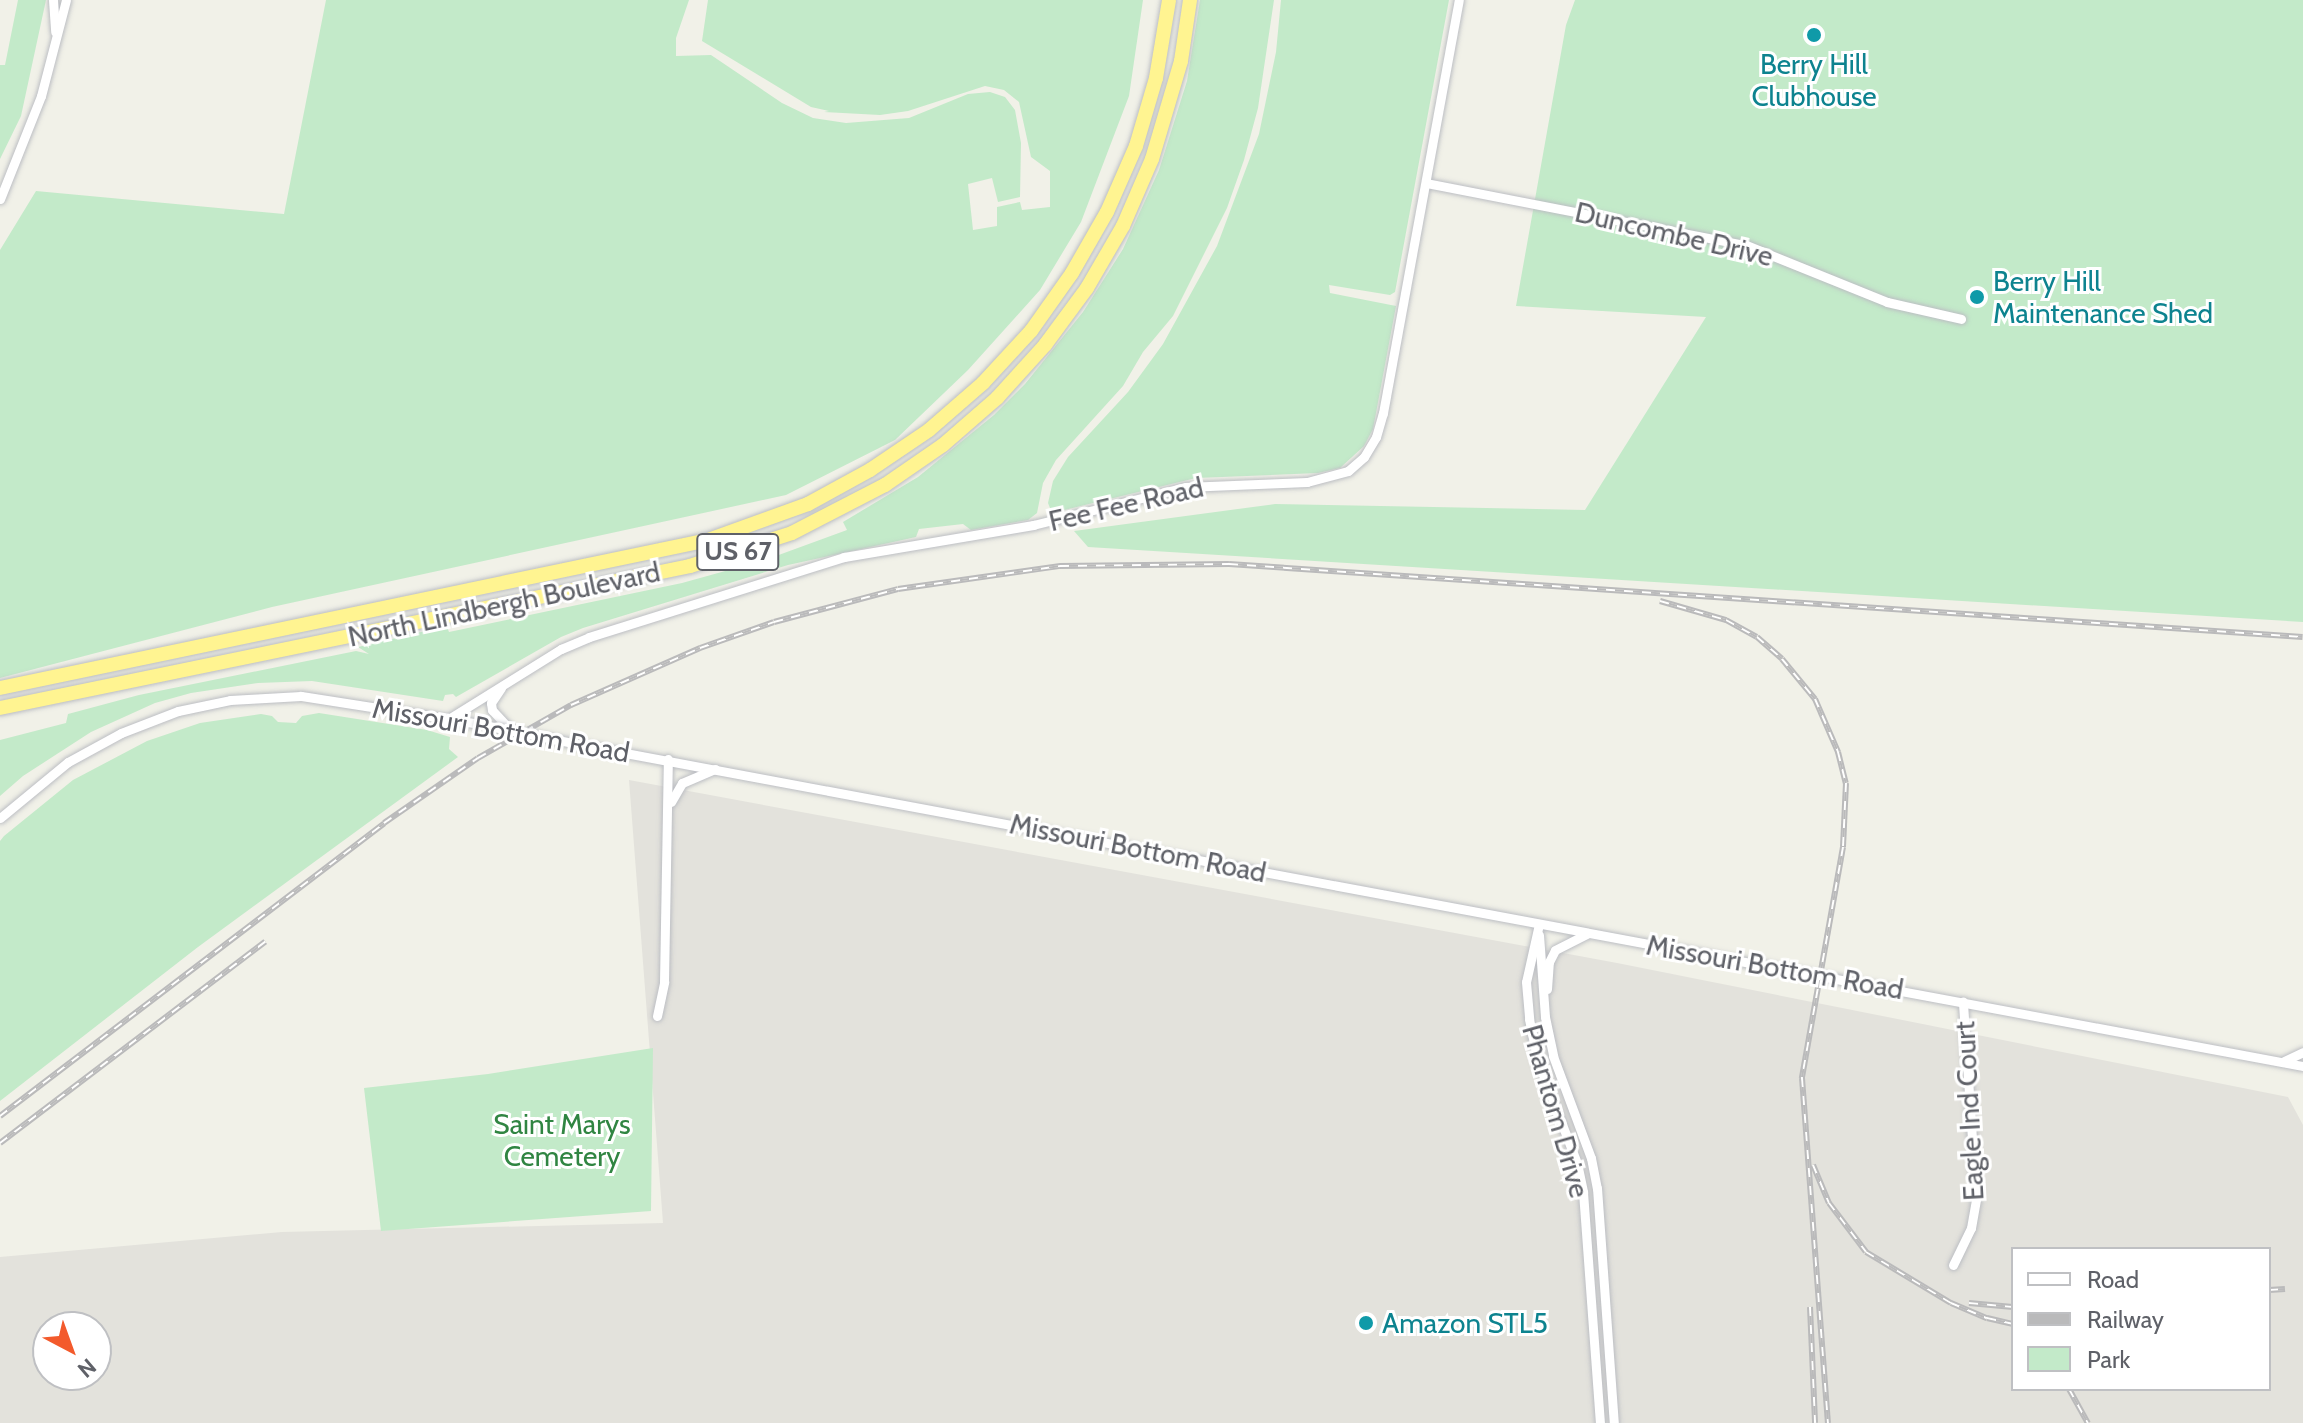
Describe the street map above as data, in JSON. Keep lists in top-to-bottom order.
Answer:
{
  "streets": {
    "highway": ["US 67", "North Lindbergh Boulevard"],
    "street": [
      "Duncombe Drive",
      "Fee Fee Road",
      "Missouri Bottom Road",
      "Phantom Drive",
      "Eagle Ind Court"
    ]
  },
  "crossings": [
    ["Duncombe Drive", "Fee Fee Road"],
    ["Fee Fee Road", "Missouri Bottom Road"],
    ["Missouri Bottom Road", "Phantom Drive"],
    ["Missouri Bottom Road", "Eagle Ind Court"]
  ],
  "parks": ["Saint Marys Cemetery"],
  "places": ["Berry Hill Clubhouse", "Berry Hill Maintenance Shed", "Amazon STL5"],
  "legend": ["Road", "Railway", "Park"],
  "north": "bottom right"
}
